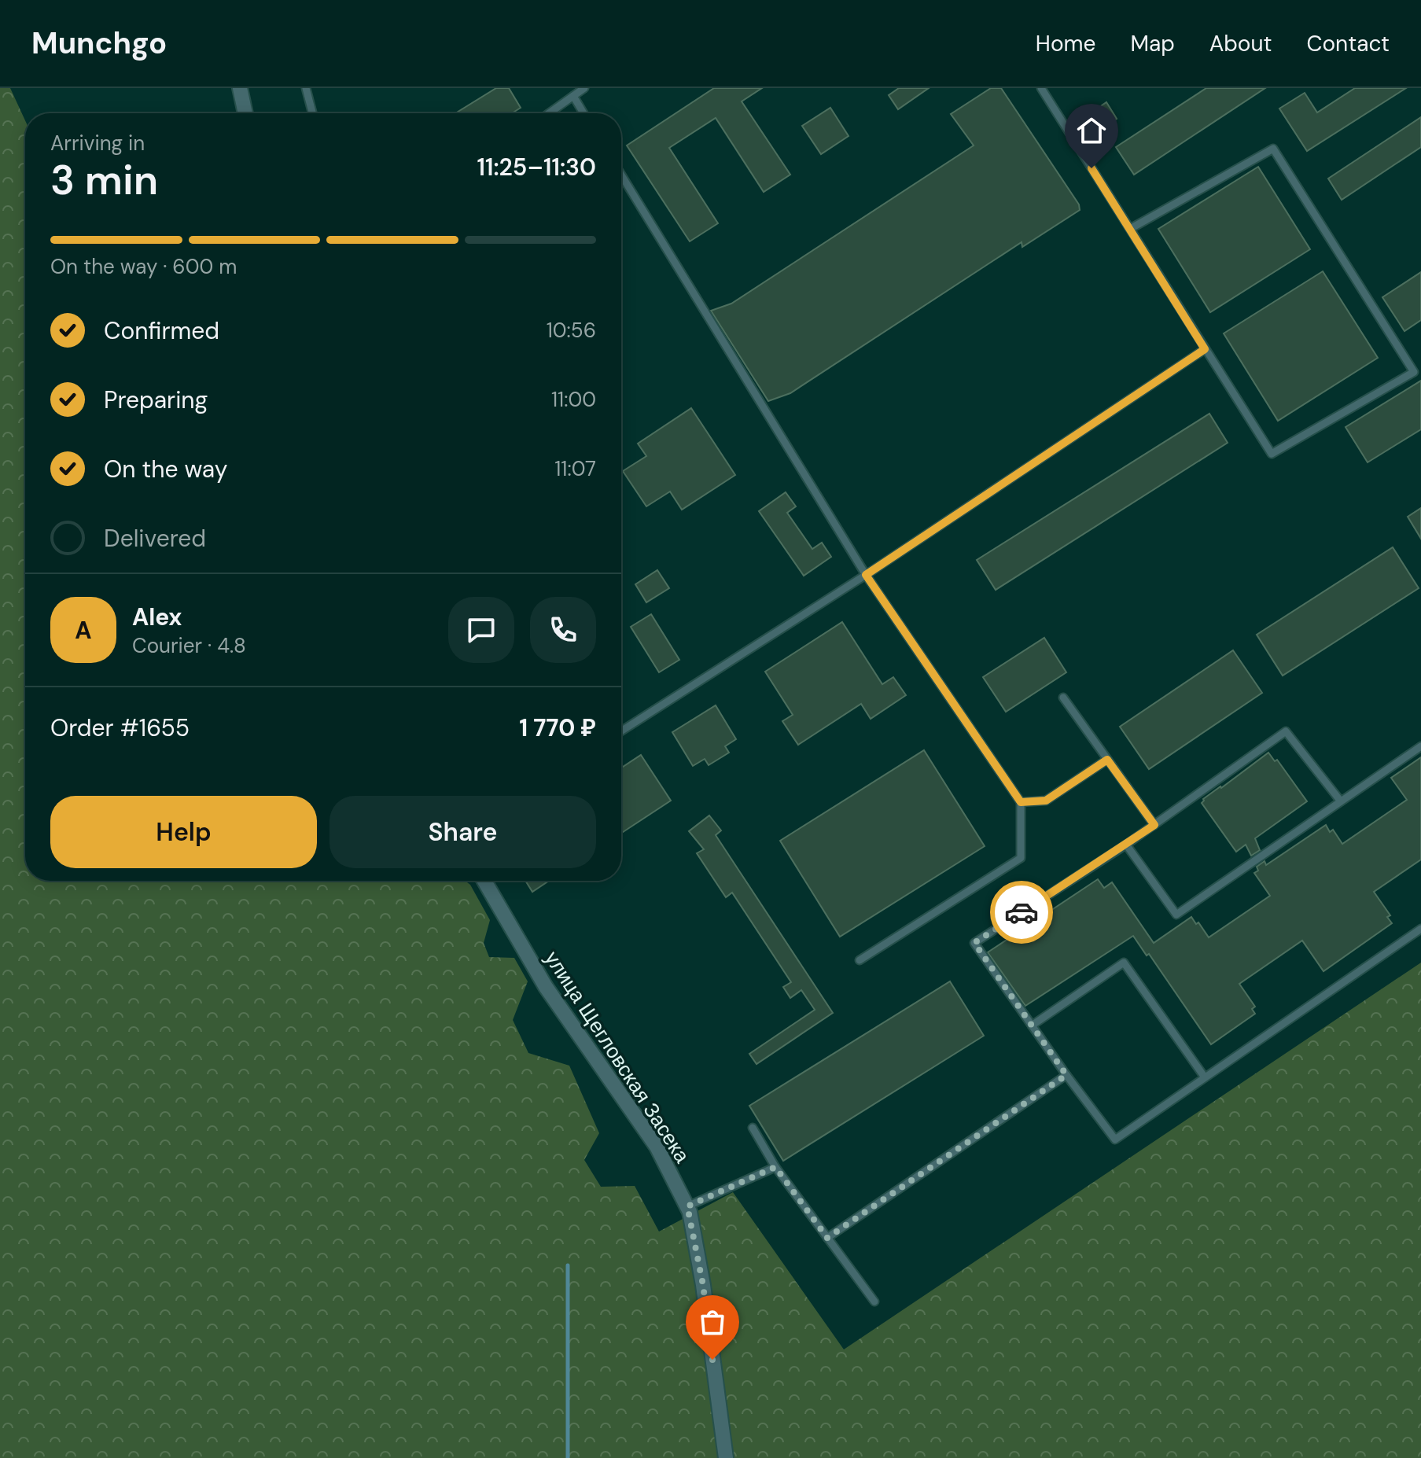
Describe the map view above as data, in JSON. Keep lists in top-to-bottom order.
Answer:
{
  "streets": {
    "street": ["улица Щегловская Засека"]
  },
  "page": {
    "header": "Munchgo",
    "nav": [
      "Home",
      "Map",
      "About",
      "Contact"
    ],
    "heading": ["3 min", "Arriving in", "11:25–11:30"],
    "panel": [
      "Alex",
      "Courier · 4.8",
      "Order #1655",
      "1 770 ₽"
    ],
    "bar": "On the way · 600 m",
    "list": [
      ["Confirmed", "10:56"],
      ["Preparing", "11:00"],
      ["On the way", "11:07"],
      "Delivered"
    ],
    "round": "A",
    "buttons": ["Help", "Share"]
  }
}
